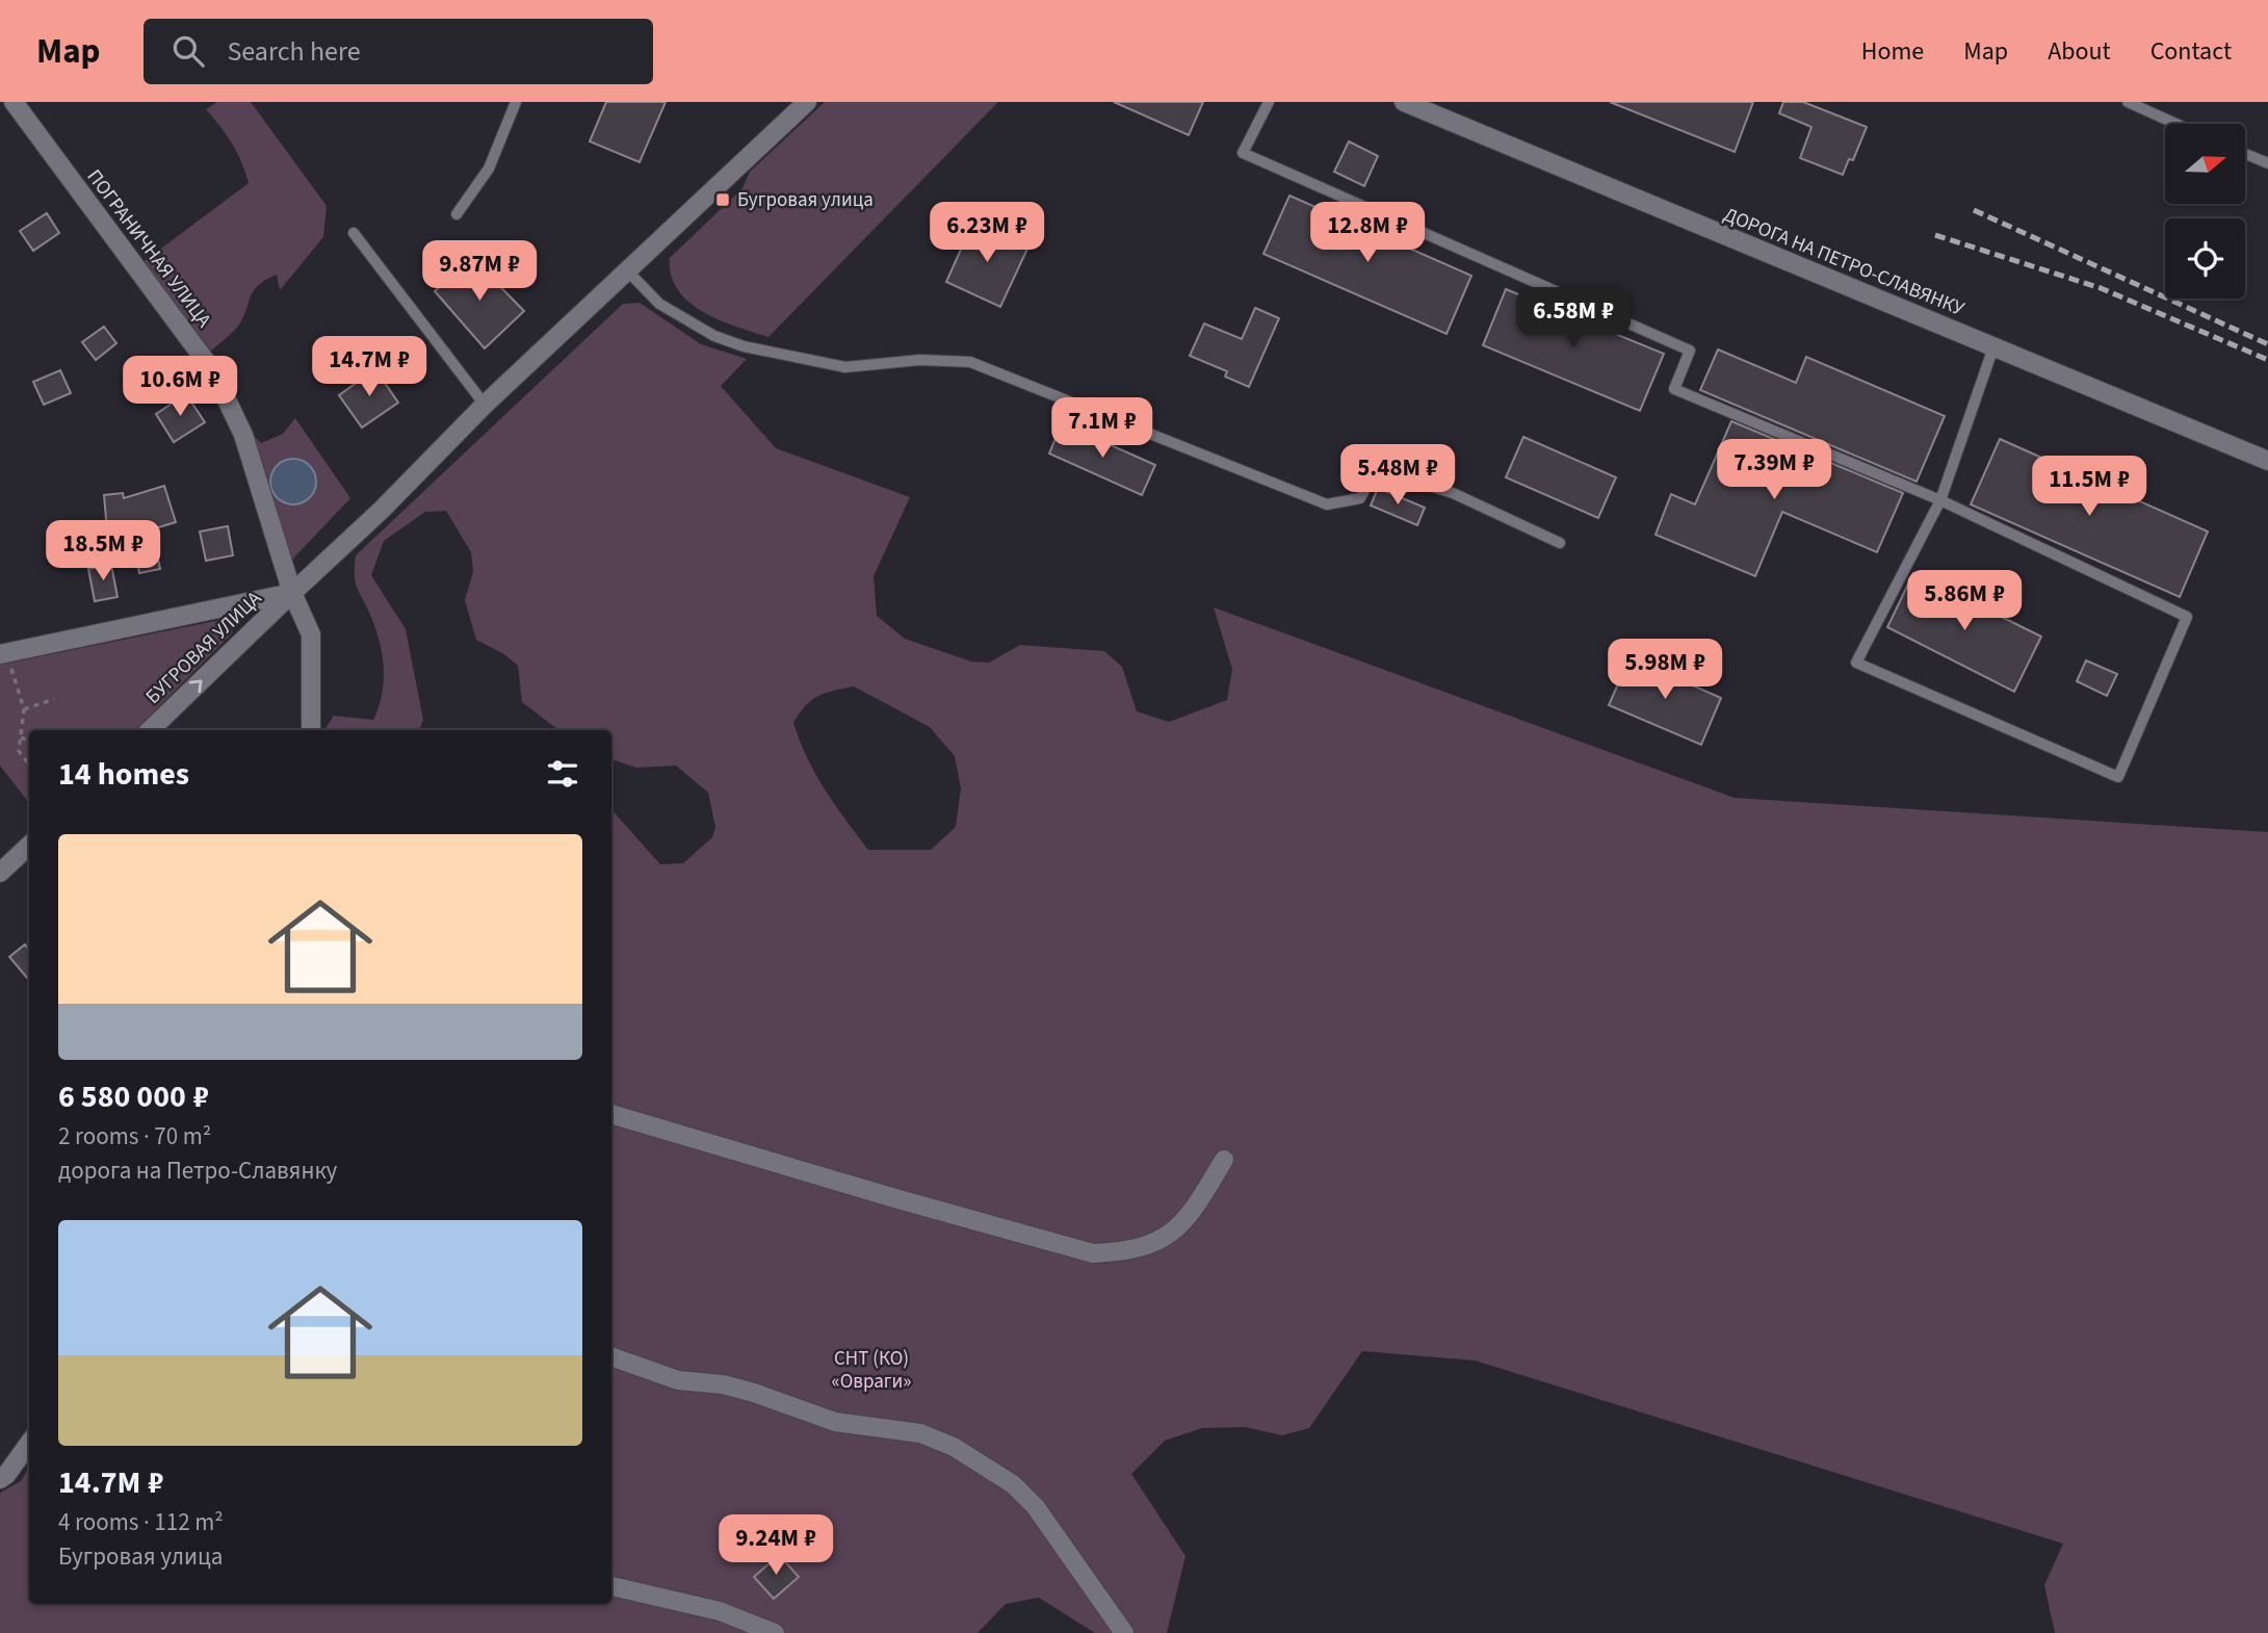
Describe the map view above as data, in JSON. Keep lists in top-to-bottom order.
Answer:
{
  "streets": {
    "street": ["ПОГРАНИЧНАЯ УЛИЦА", "ДОРОГА НА ПЕТРО-СЛАВЯНКУ", "БУГРОВАЯ УЛИЦА"]
  },
  "crossings": [
    ["ПОГРАНИЧНАЯ УЛИЦА", "БУГРОВАЯ УЛИЦА"]
  ],
  "one_way": ["БУГРОВАЯ УЛИЦА"],
  "parks": ["СНТ (КО) «Овраги»"],
  "places": {
    "transit": ["Бугровая улица"]
  },
  "north": "right",
  "page": {
    "header": "Map",
    "search": "Search here",
    "nav": [
      "Home",
      "Map",
      "About",
      "Contact"
    ],
    "price": [
      "6.23M ₽",
      "12.8M ₽",
      "9.87M ₽",
      "6.58M ₽",
      "14.7M ₽",
      "10.6M ₽",
      "7.1M ₽",
      "7.39M ₽",
      "5.48M ₽",
      "11.5M ₽",
      "18.5M ₽",
      "5.86M ₽",
      "5.98M ₽",
      "9.24M ₽"
    ],
    "heading": "14 homes",
    "list": [
      {
        "name": "6 580 000 ₽",
        "note": "2 rooms · 70 m² · дорога на Петро-Славянку"
      },
      {
        "name": "14.7M ₽",
        "note": "4 rooms · 112 m² · Бугровая улица"
      }
    ]
  }
}
